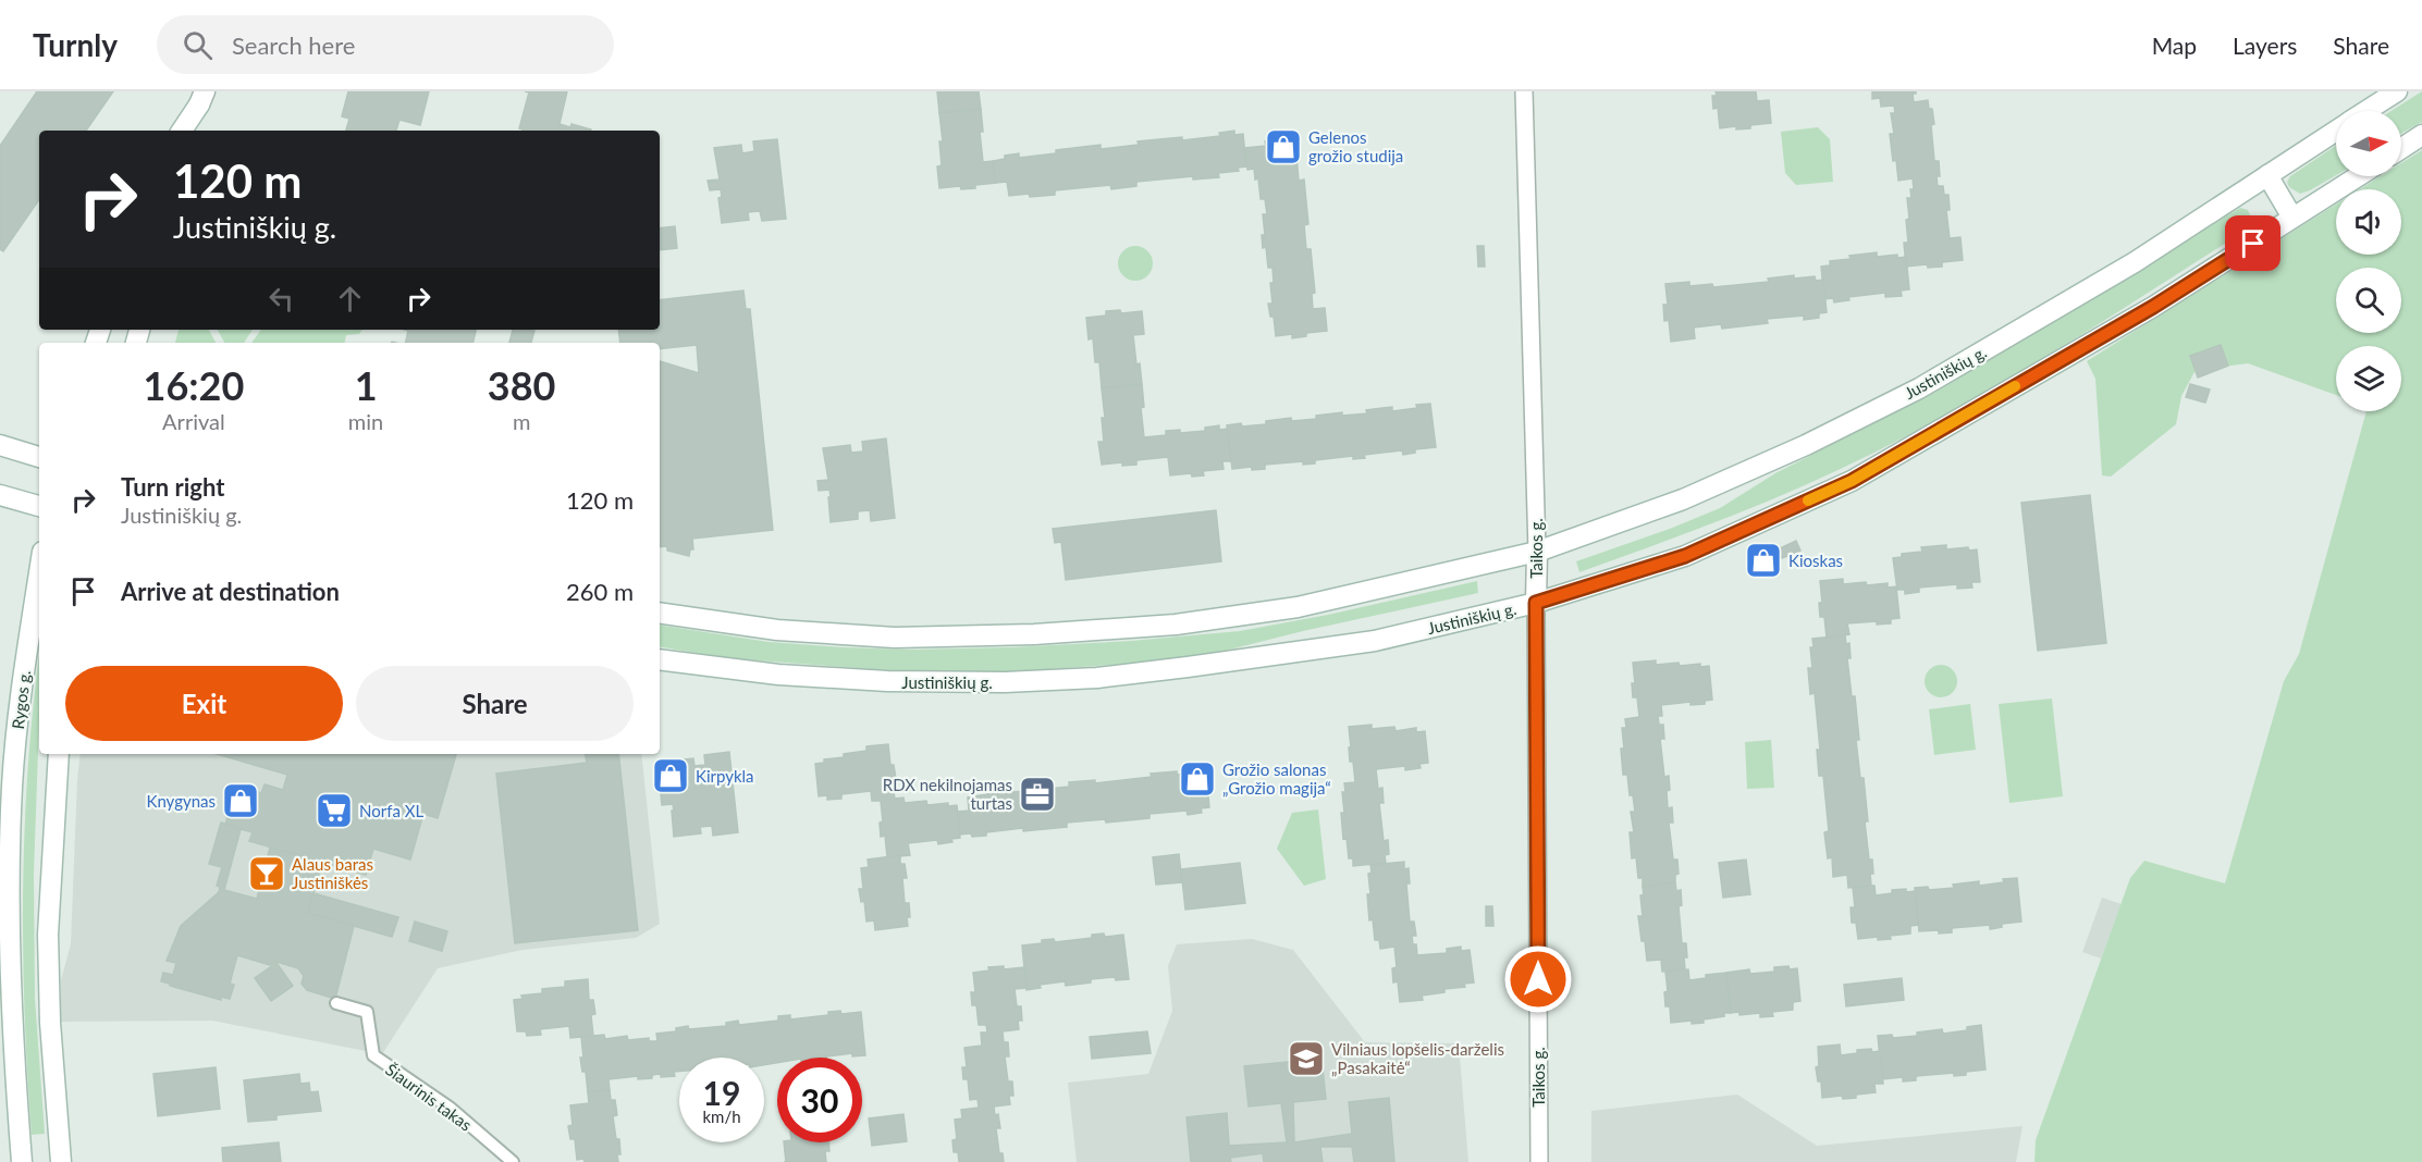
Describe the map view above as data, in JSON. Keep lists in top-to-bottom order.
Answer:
{
  "streets": {
    "main road": ["Justiniškių g.", "Taikos g.", "Rygos g."],
    "street": ["Šiaurinis takas"]
  },
  "crossings": [
    ["Justiniškių g.", "Taikos g."]
  ],
  "places": {
    "shop": [
      "Gelenos grožio studija",
      "Kioskas",
      "Kirpykla",
      "Grožio salonas „Grožio magija“",
      "Knygynas"
    ],
    "office": ["RDX nekilnojamas turtas"],
    "supermarket": ["Norfa XL"],
    "bar": ["Alaus baras Justiniškės"],
    "school or university": ["Vilniaus lopšelis-darželis „Pasakaitė“"]
  },
  "north": "right",
  "page": {
    "header": "Turnly",
    "search": "Search here",
    "nav": ["Map", "Layers", "Share"],
    "turn": ["120 m", "Justiniškių g."],
    "eta": [
      "16:20",
      "Arrival",
      "1",
      "min",
      "380",
      "m"
    ],
    "list": [
      {
        "name": "Turn right",
        "note": "Justiniškių g.",
        "value": "120 m"
      },
      {
        "name": "Arrive at destination",
        "value": "260 m"
      }
    ],
    "buttons": ["Exit", "Share"],
    "speed": "19 km/h",
    "limit": "30"
  }
}
